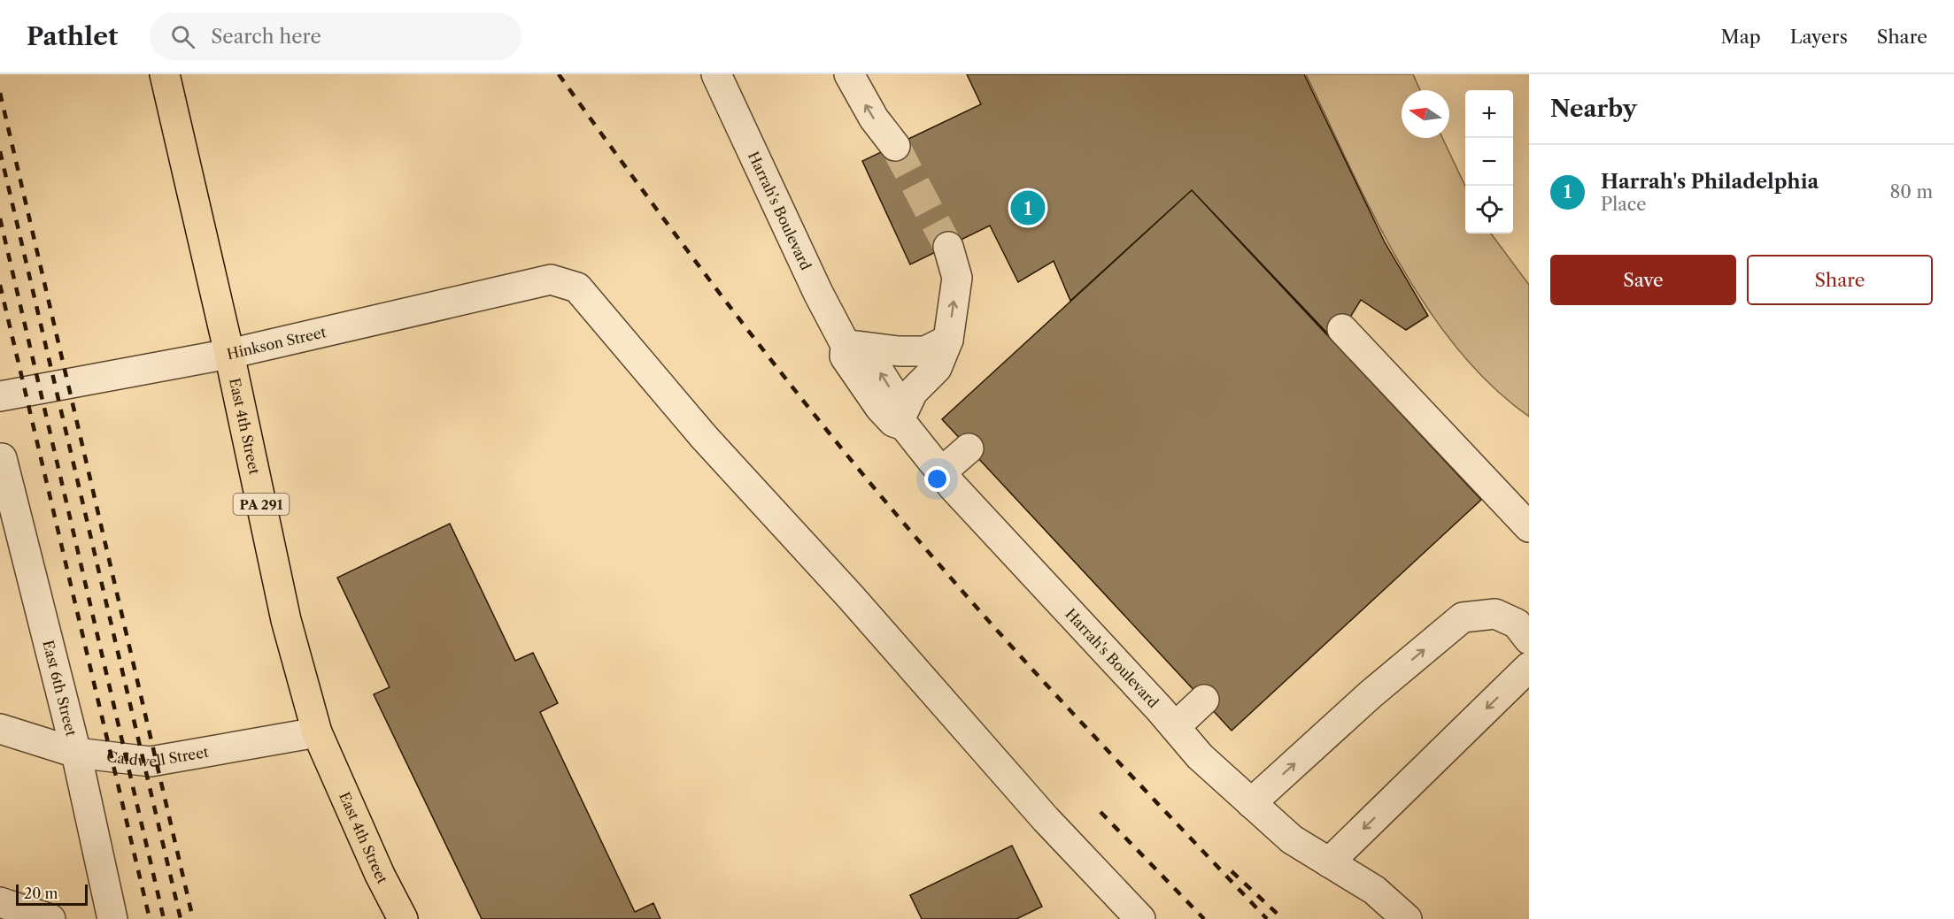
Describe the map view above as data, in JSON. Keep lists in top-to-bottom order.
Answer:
{
  "streets": {
    "main road": ["East 4th Street", "PA 291"],
    "street": [
      "Harrah's Boulevard",
      "Hinkson Street",
      "East 6th Street",
      "Caldwell Street"
    ]
  },
  "crossings": [
    ["Hinkson Street", "East 4th Street"],
    ["East 4th Street", "Caldwell Street"],
    ["East 6th Street", "Caldwell Street"]
  ],
  "scale_bar": "20 m",
  "north": "left",
  "page": {
    "header": "Pathlet",
    "search": "Search here",
    "nav": ["Map", "Layers", "Share"],
    "heading": "Nearby",
    "map_buttons": ["+", "−"],
    "list": [
      {
        "mark": "1",
        "name": "Harrah's Philadelphia",
        "note": "Place",
        "value": "80 m"
      }
    ],
    "pins": "1",
    "buttons": ["Save", "Share"],
    "scale": "20 m"
  }
}
